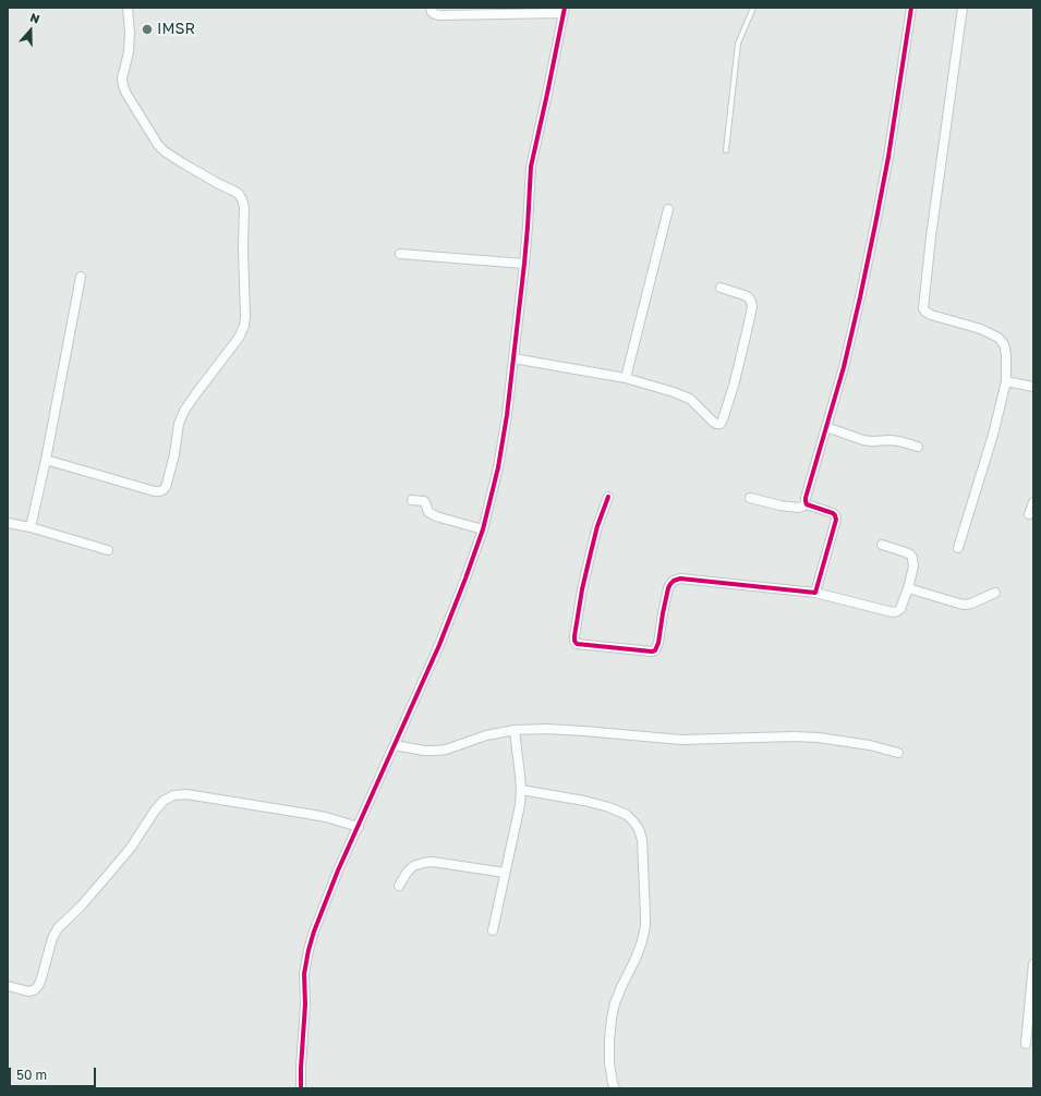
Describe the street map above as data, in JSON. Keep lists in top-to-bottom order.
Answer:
{
  "places": ["IMSR"],
  "scale_bar": "50 m",
  "north": "top"
}
